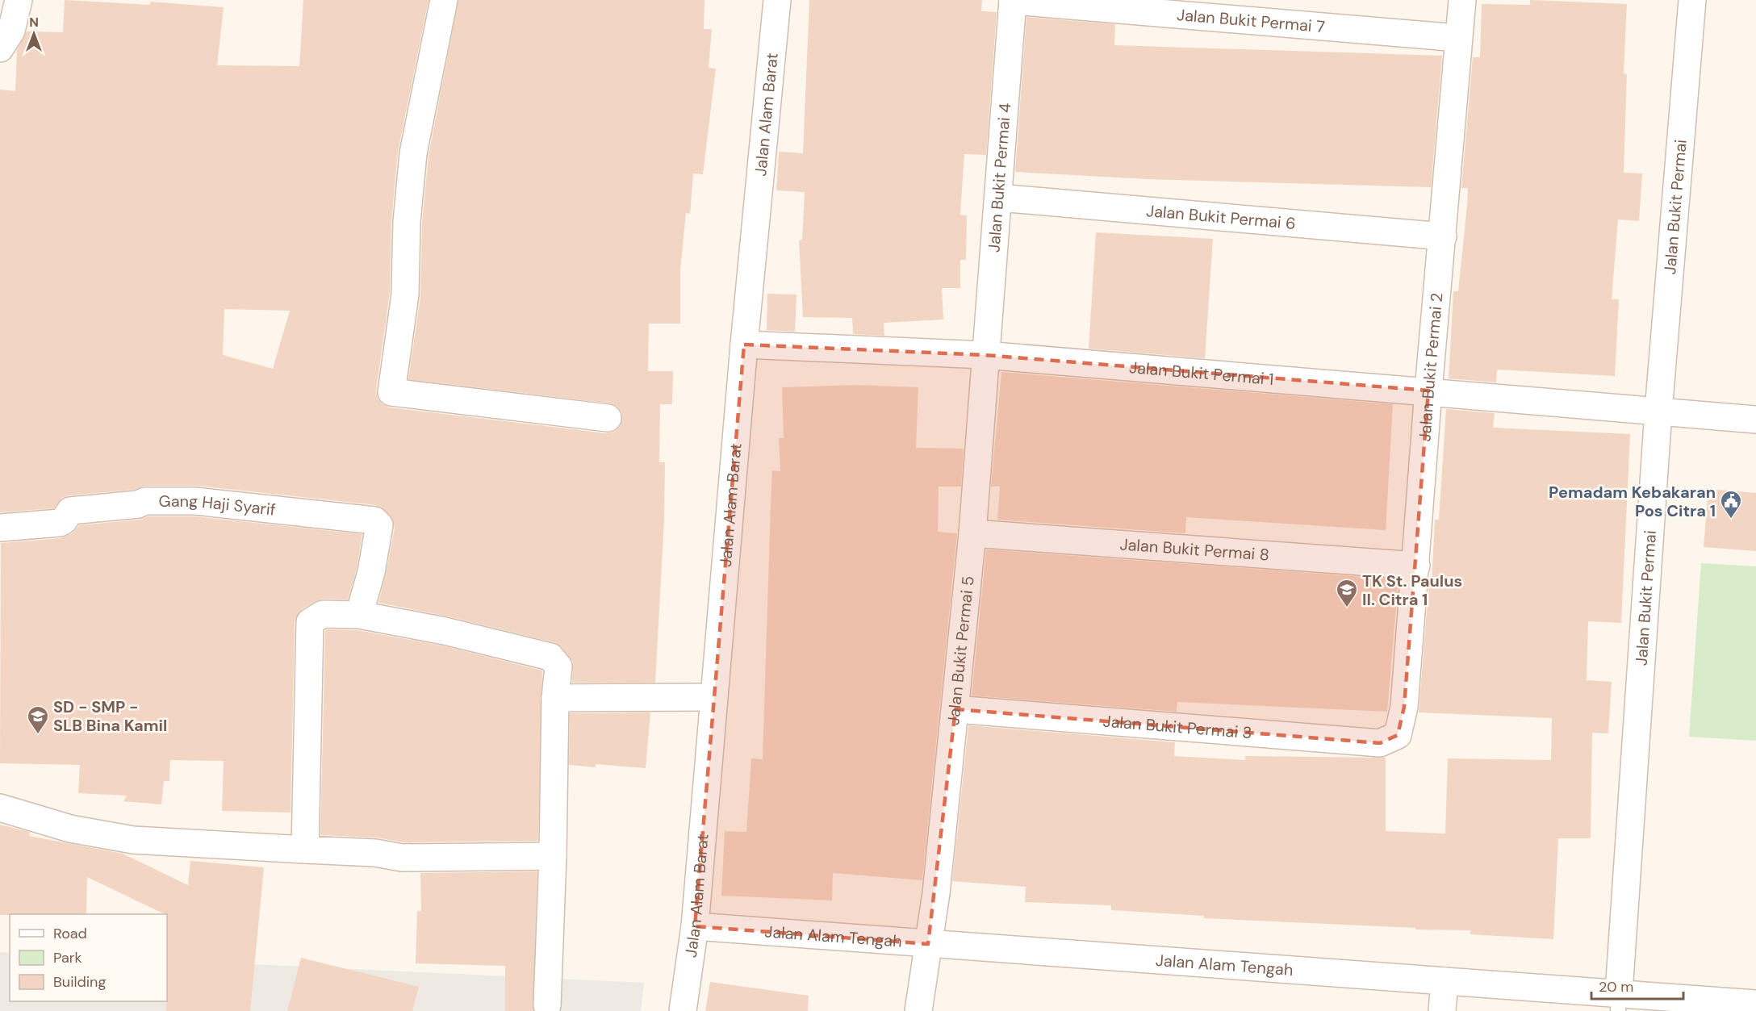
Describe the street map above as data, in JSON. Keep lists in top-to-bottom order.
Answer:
{
  "streets": {
    "street": [
      "Jalan Bukit Permai 7",
      "Jalan Alam Barat",
      "Jalan Bukit Permai 4",
      "Jalan Bukit Permai",
      "Jalan Bukit Permai 6",
      "Jalan Bukit Permai 2",
      "Jalan Bukit Permai 1",
      "Gang Haji Syarif",
      "Jalan Bukit Permai 8",
      "Jalan Bukit Permai 5",
      "Jalan Bukit Permai 3",
      "Jalan Alam Tengah"
    ]
  },
  "crossings": [
    ["Jalan Bukit Permai 7", "Jalan Bukit Permai 4"],
    ["Jalan Bukit Permai 7", "Jalan Bukit Permai 2"],
    ["Jalan Alam Barat", "Jalan Bukit Permai 1"],
    ["Jalan Alam Barat", "Jalan Alam Tengah"],
    ["Jalan Bukit Permai 4", "Jalan Bukit Permai 6"],
    ["Jalan Bukit Permai 4", "Jalan Bukit Permai 1"],
    ["Jalan Bukit Permai 4", "Jalan Bukit Permai 5"],
    ["Jalan Bukit Permai", "Jalan Bukit Permai 1"],
    ["Jalan Bukit Permai", "Jalan Alam Tengah"],
    ["Jalan Bukit Permai 6", "Jalan Bukit Permai 2"],
    ["Jalan Bukit Permai 2", "Jalan Bukit Permai 1"],
    ["Jalan Bukit Permai 2", "Jalan Bukit Permai 8"],
    ["Jalan Bukit Permai 2", "Jalan Bukit Permai 3"],
    ["Jalan Bukit Permai 1", "Jalan Bukit Permai 5"],
    ["Jalan Bukit Permai 8", "Jalan Bukit Permai 5"],
    ["Jalan Bukit Permai 5", "Jalan Bukit Permai 3"],
    ["Jalan Bukit Permai 5", "Jalan Alam Tengah"]
  ],
  "places": {
    "public building": ["Pemadam Kebakaran Pos Citra 1"],
    "school or university": ["TK St. Paulus II. Citra 1", "SD - SMP - SLB Bina Kamil"]
  },
  "legend": ["Road", "Park", "Building"],
  "scale_bar": "20 m",
  "north": "top"
}
